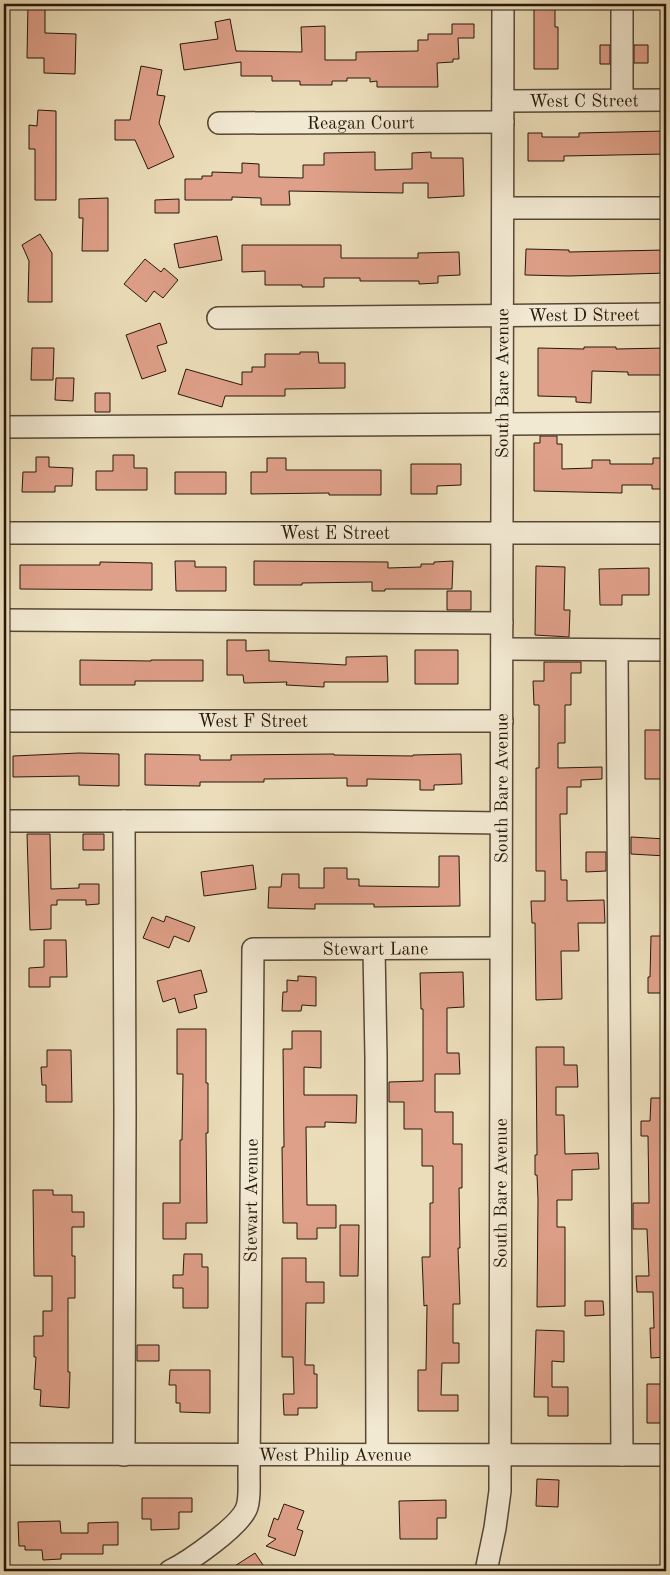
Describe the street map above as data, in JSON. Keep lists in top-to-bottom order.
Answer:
{
  "streets": {
    "street": [
      "West C Street",
      "Reagan Court",
      "West D Street",
      "South Bare Avenue",
      "West E Street",
      "West F Street",
      "Stewart Lane",
      "Stewart Avenue",
      "West Philip Avenue"
    ]
  },
  "crossings": [
    ["West C Street", "South Bare Avenue"],
    ["Reagan Court", "South Bare Avenue"],
    ["West D Street", "South Bare Avenue"],
    ["South Bare Avenue", "West E Street"],
    ["South Bare Avenue", "West F Street"],
    ["South Bare Avenue", "Stewart Lane"],
    ["South Bare Avenue", "West Philip Avenue"],
    ["Stewart Lane", "Stewart Avenue"],
    ["Stewart Avenue", "West Philip Avenue"]
  ]
}
